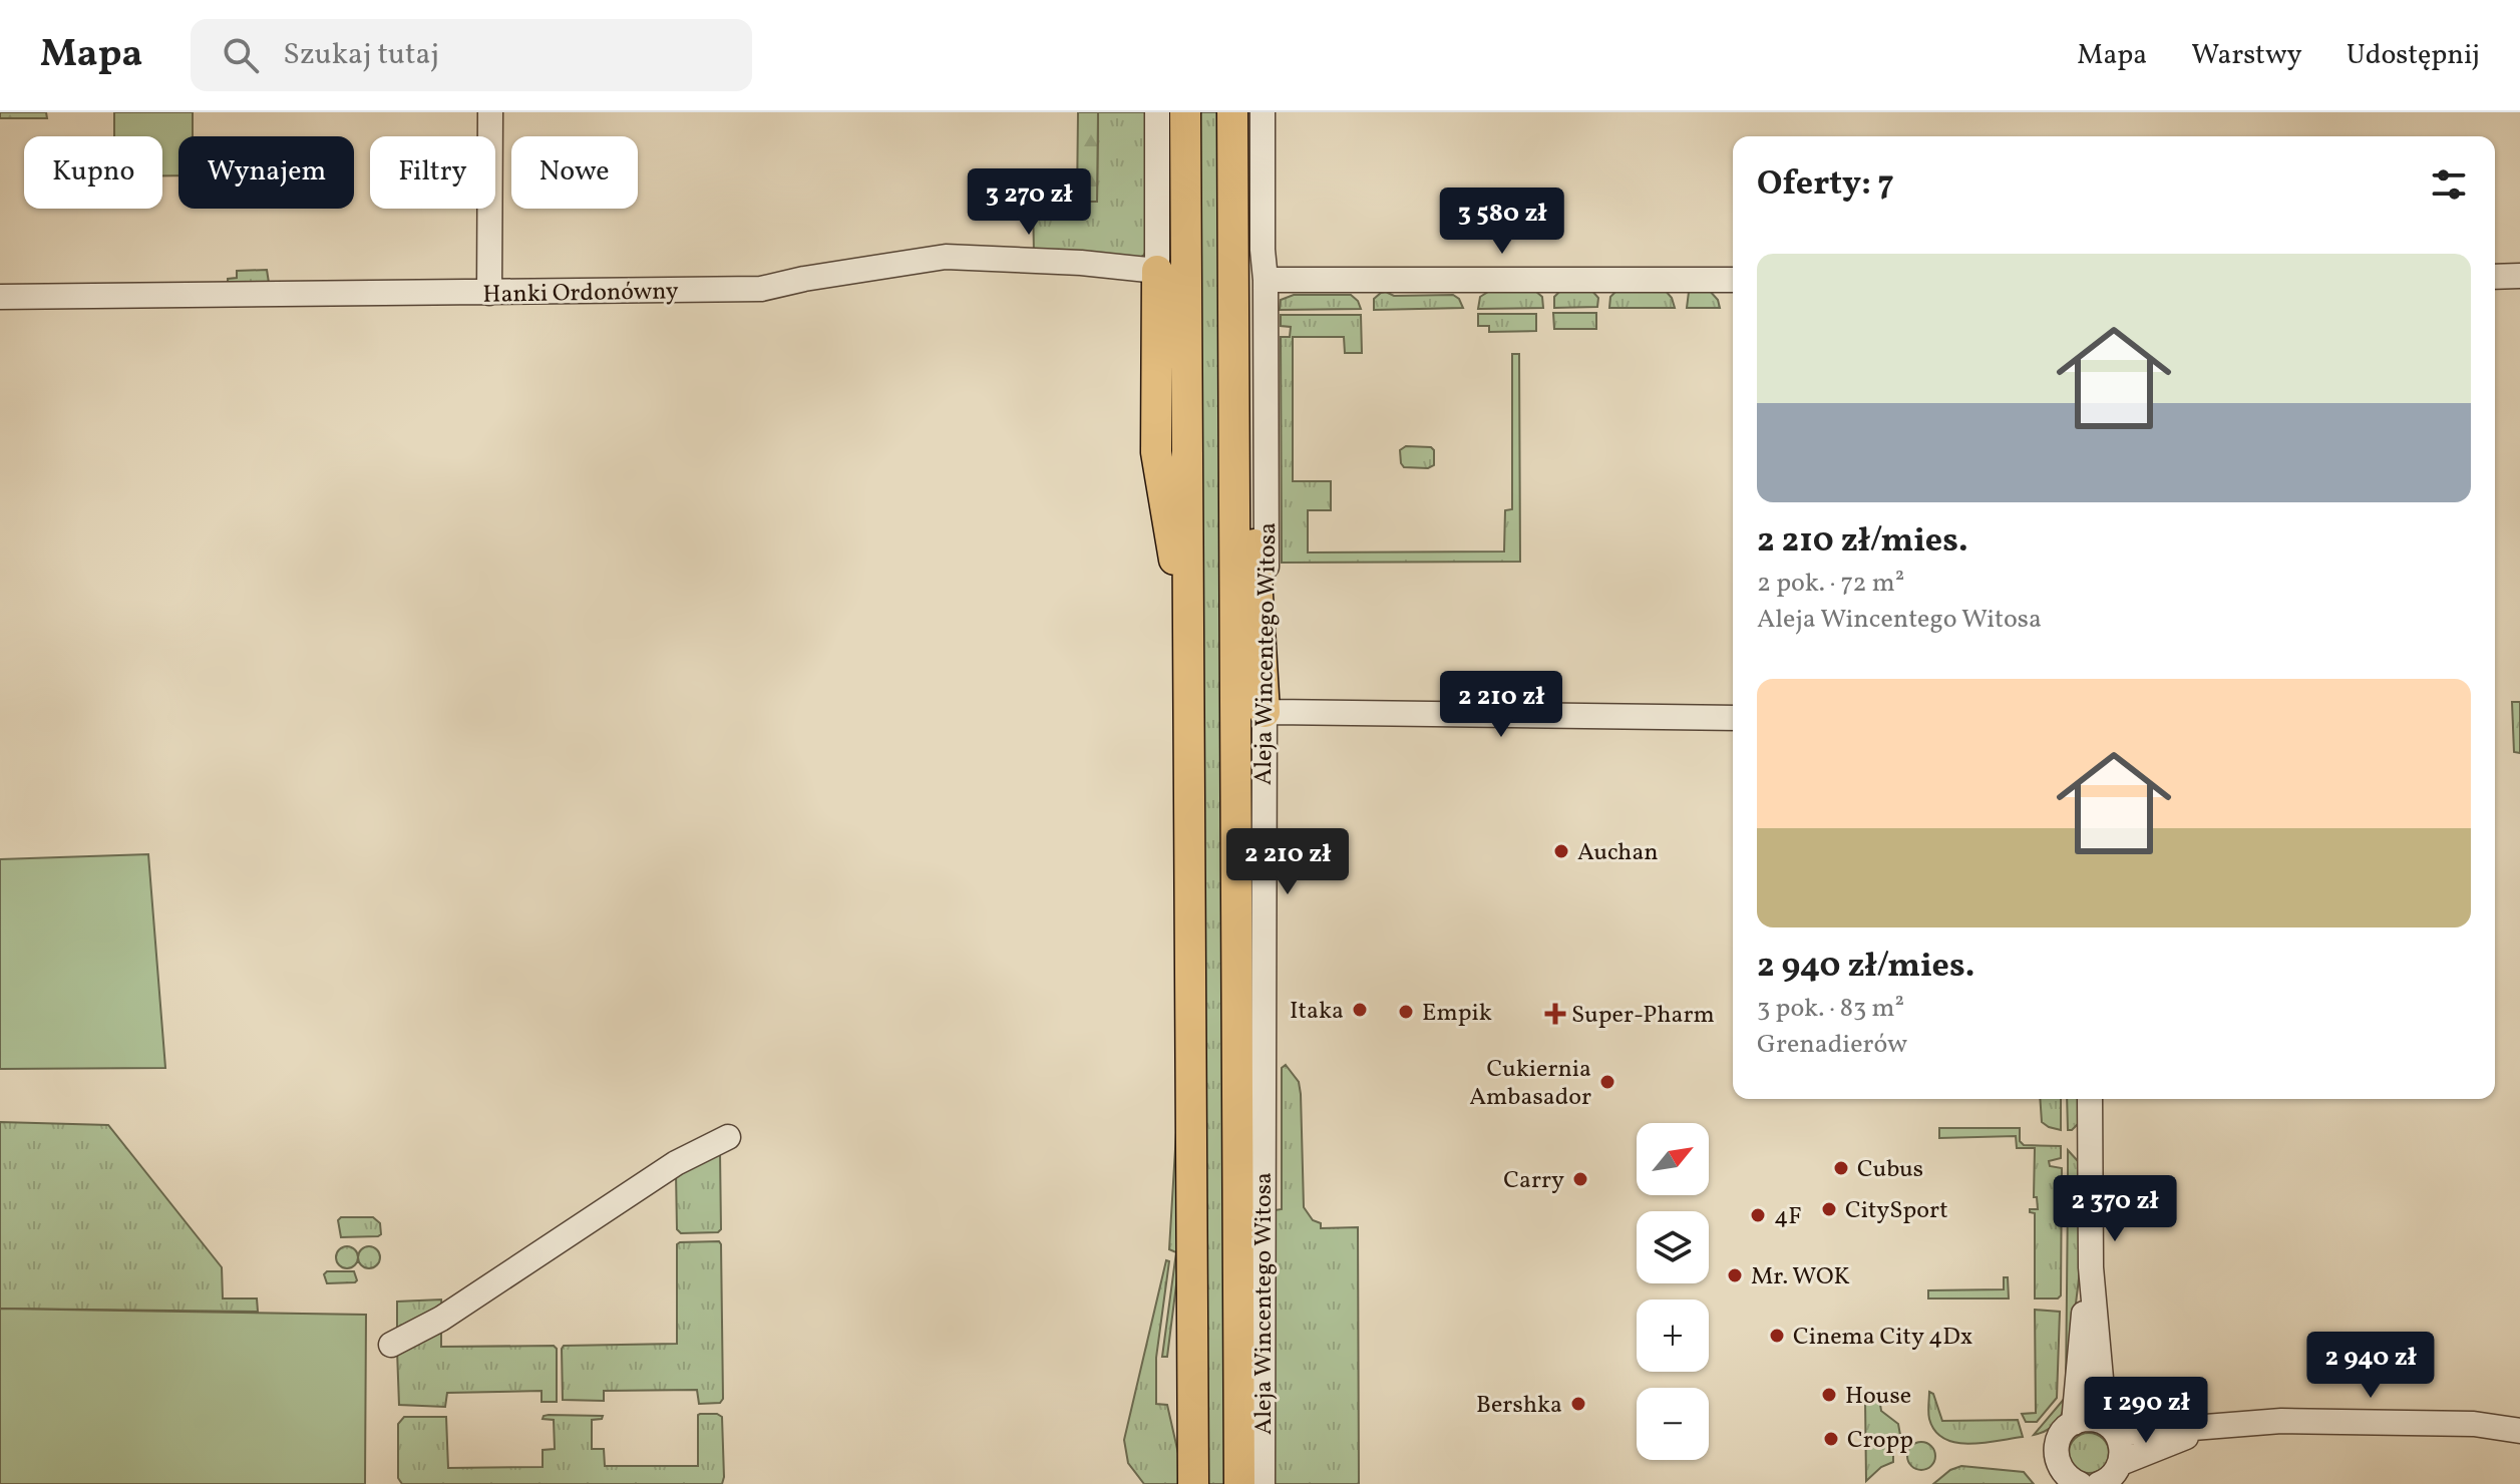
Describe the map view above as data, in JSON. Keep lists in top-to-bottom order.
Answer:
{
  "streets": {
    "main road": ["Aleja Wincentego Witosa"],
    "street": ["Hanki Ordonówny"]
  },
  "places": {
    "other": [
      "Auchan",
      "Itaka",
      "Empik",
      "Cukiernia Ambasador",
      "Cubus",
      "Carry",
      "CitySport",
      "4F",
      "Mr. WOK",
      "Cinema City 4Dx",
      "House",
      "Bershka",
      "Cropp"
    ],
    "health": ["Super-Pharm"]
  },
  "north": "top right",
  "page": {
    "header": "Mapa",
    "search": "Szukaj tutaj",
    "nav": ["Mapa", "Warstwy", "Udostępnij"],
    "chip": [
      "Kupno",
      "Wynajem",
      "Filtry",
      "Nowe"
    ],
    "heading": "Oferty: 7",
    "price": [
      "3 270 zł",
      "3 580 zł",
      "2 210 zł",
      "2 210 zł",
      "2 370 zł",
      "2 940 zł",
      "1 290 zł"
    ],
    "list": [
      {
        "name": "2 210 zł/mies.",
        "note": "2 pok. · 72 m² · Aleja Wincentego Witosa"
      },
      {
        "name": "2 940 zł/mies.",
        "note": "3 pok. · 83 m² · Grenadierów"
      }
    ],
    "map_buttons": ["+", "−"]
  }
}
